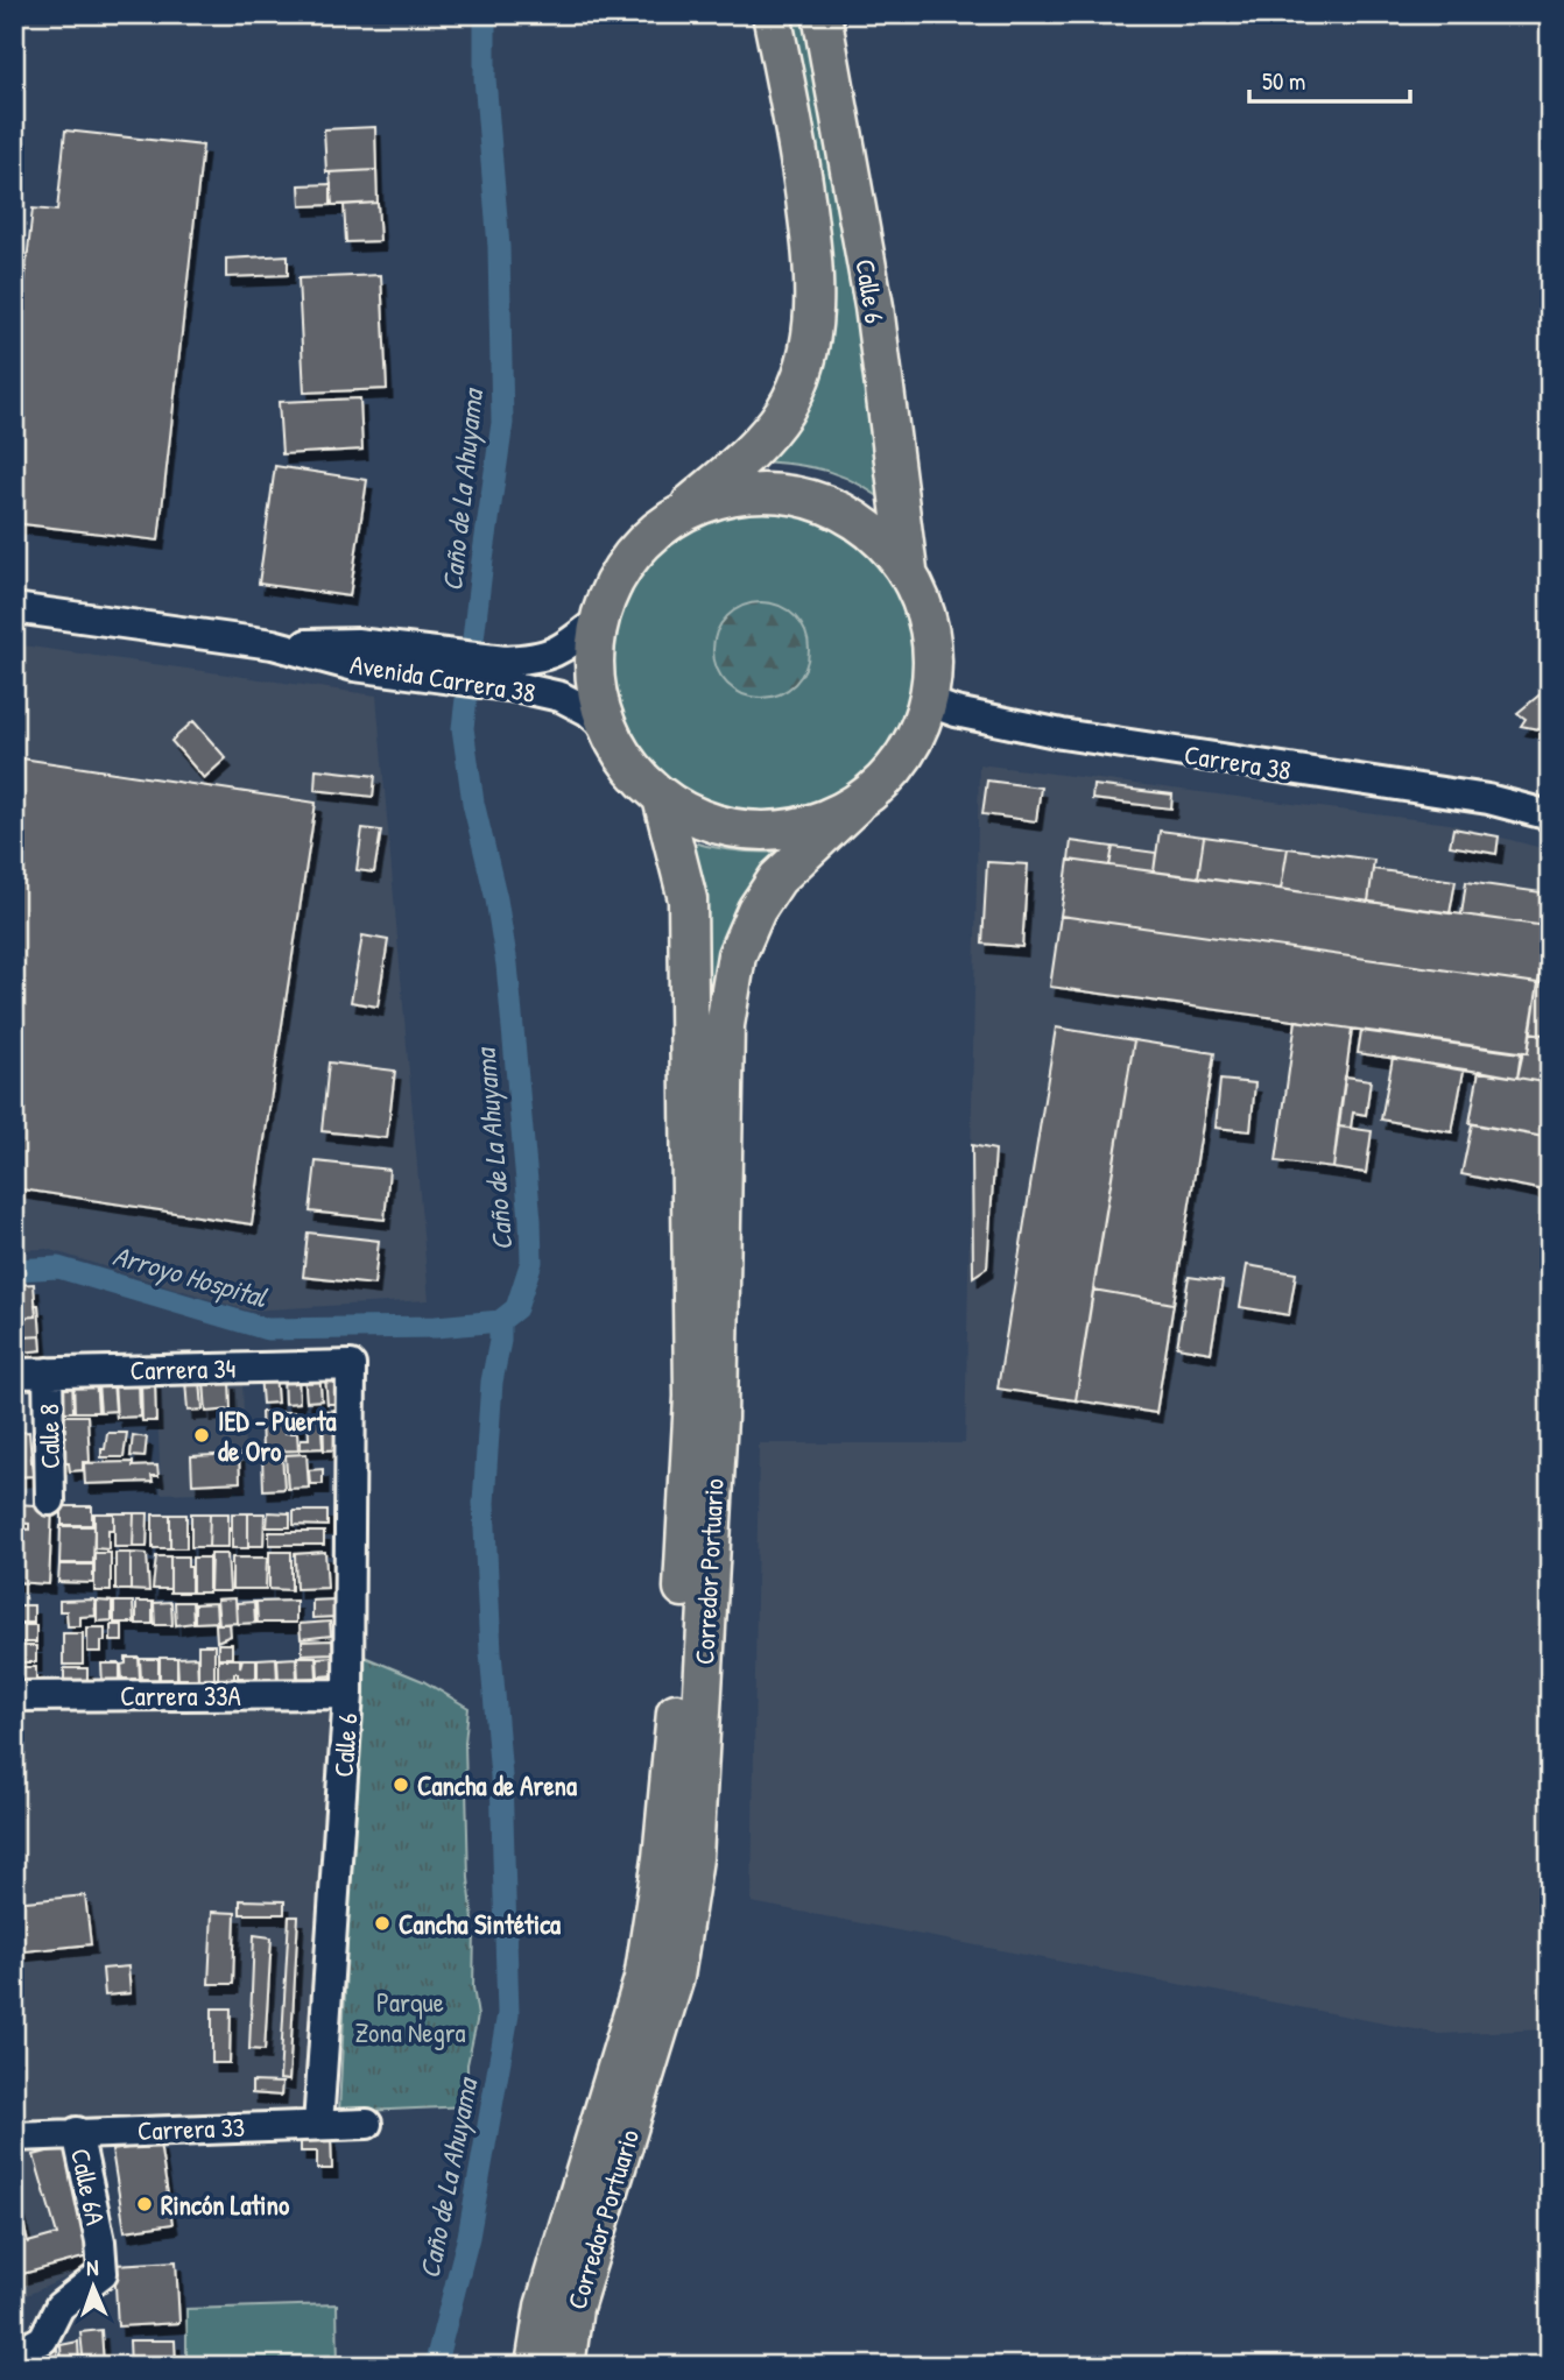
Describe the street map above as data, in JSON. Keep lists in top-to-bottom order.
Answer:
{
  "streets": {
    "main road": ["Calle 6", "Corredor Portuario"],
    "street": [
      "Avenida Carrera 38",
      "Carrera 38",
      "Carrera 34",
      "Calle 8",
      "Carrera 33A",
      "Carrera 33",
      "Calle 6A"
    ]
  },
  "crossings": [
    ["Calle 6", "Carrera 34"],
    ["Calle 6", "Carrera 33A"],
    ["Calle 6", "Carrera 33"],
    ["Carrera 34", "Calle 8"],
    ["Carrera 33", "Calle 6A"]
  ],
  "water": ["Caño de La Ahuyama", "Arroyo Hospital"],
  "parks": ["Parque Zona Negra"],
  "places": [
    "IED - Puerta de Oro",
    "Cancha de Arena",
    "Cancha Sintética",
    "Rincón Latino"
  ],
  "scale_bar": "50 m",
  "north": "top"
}
